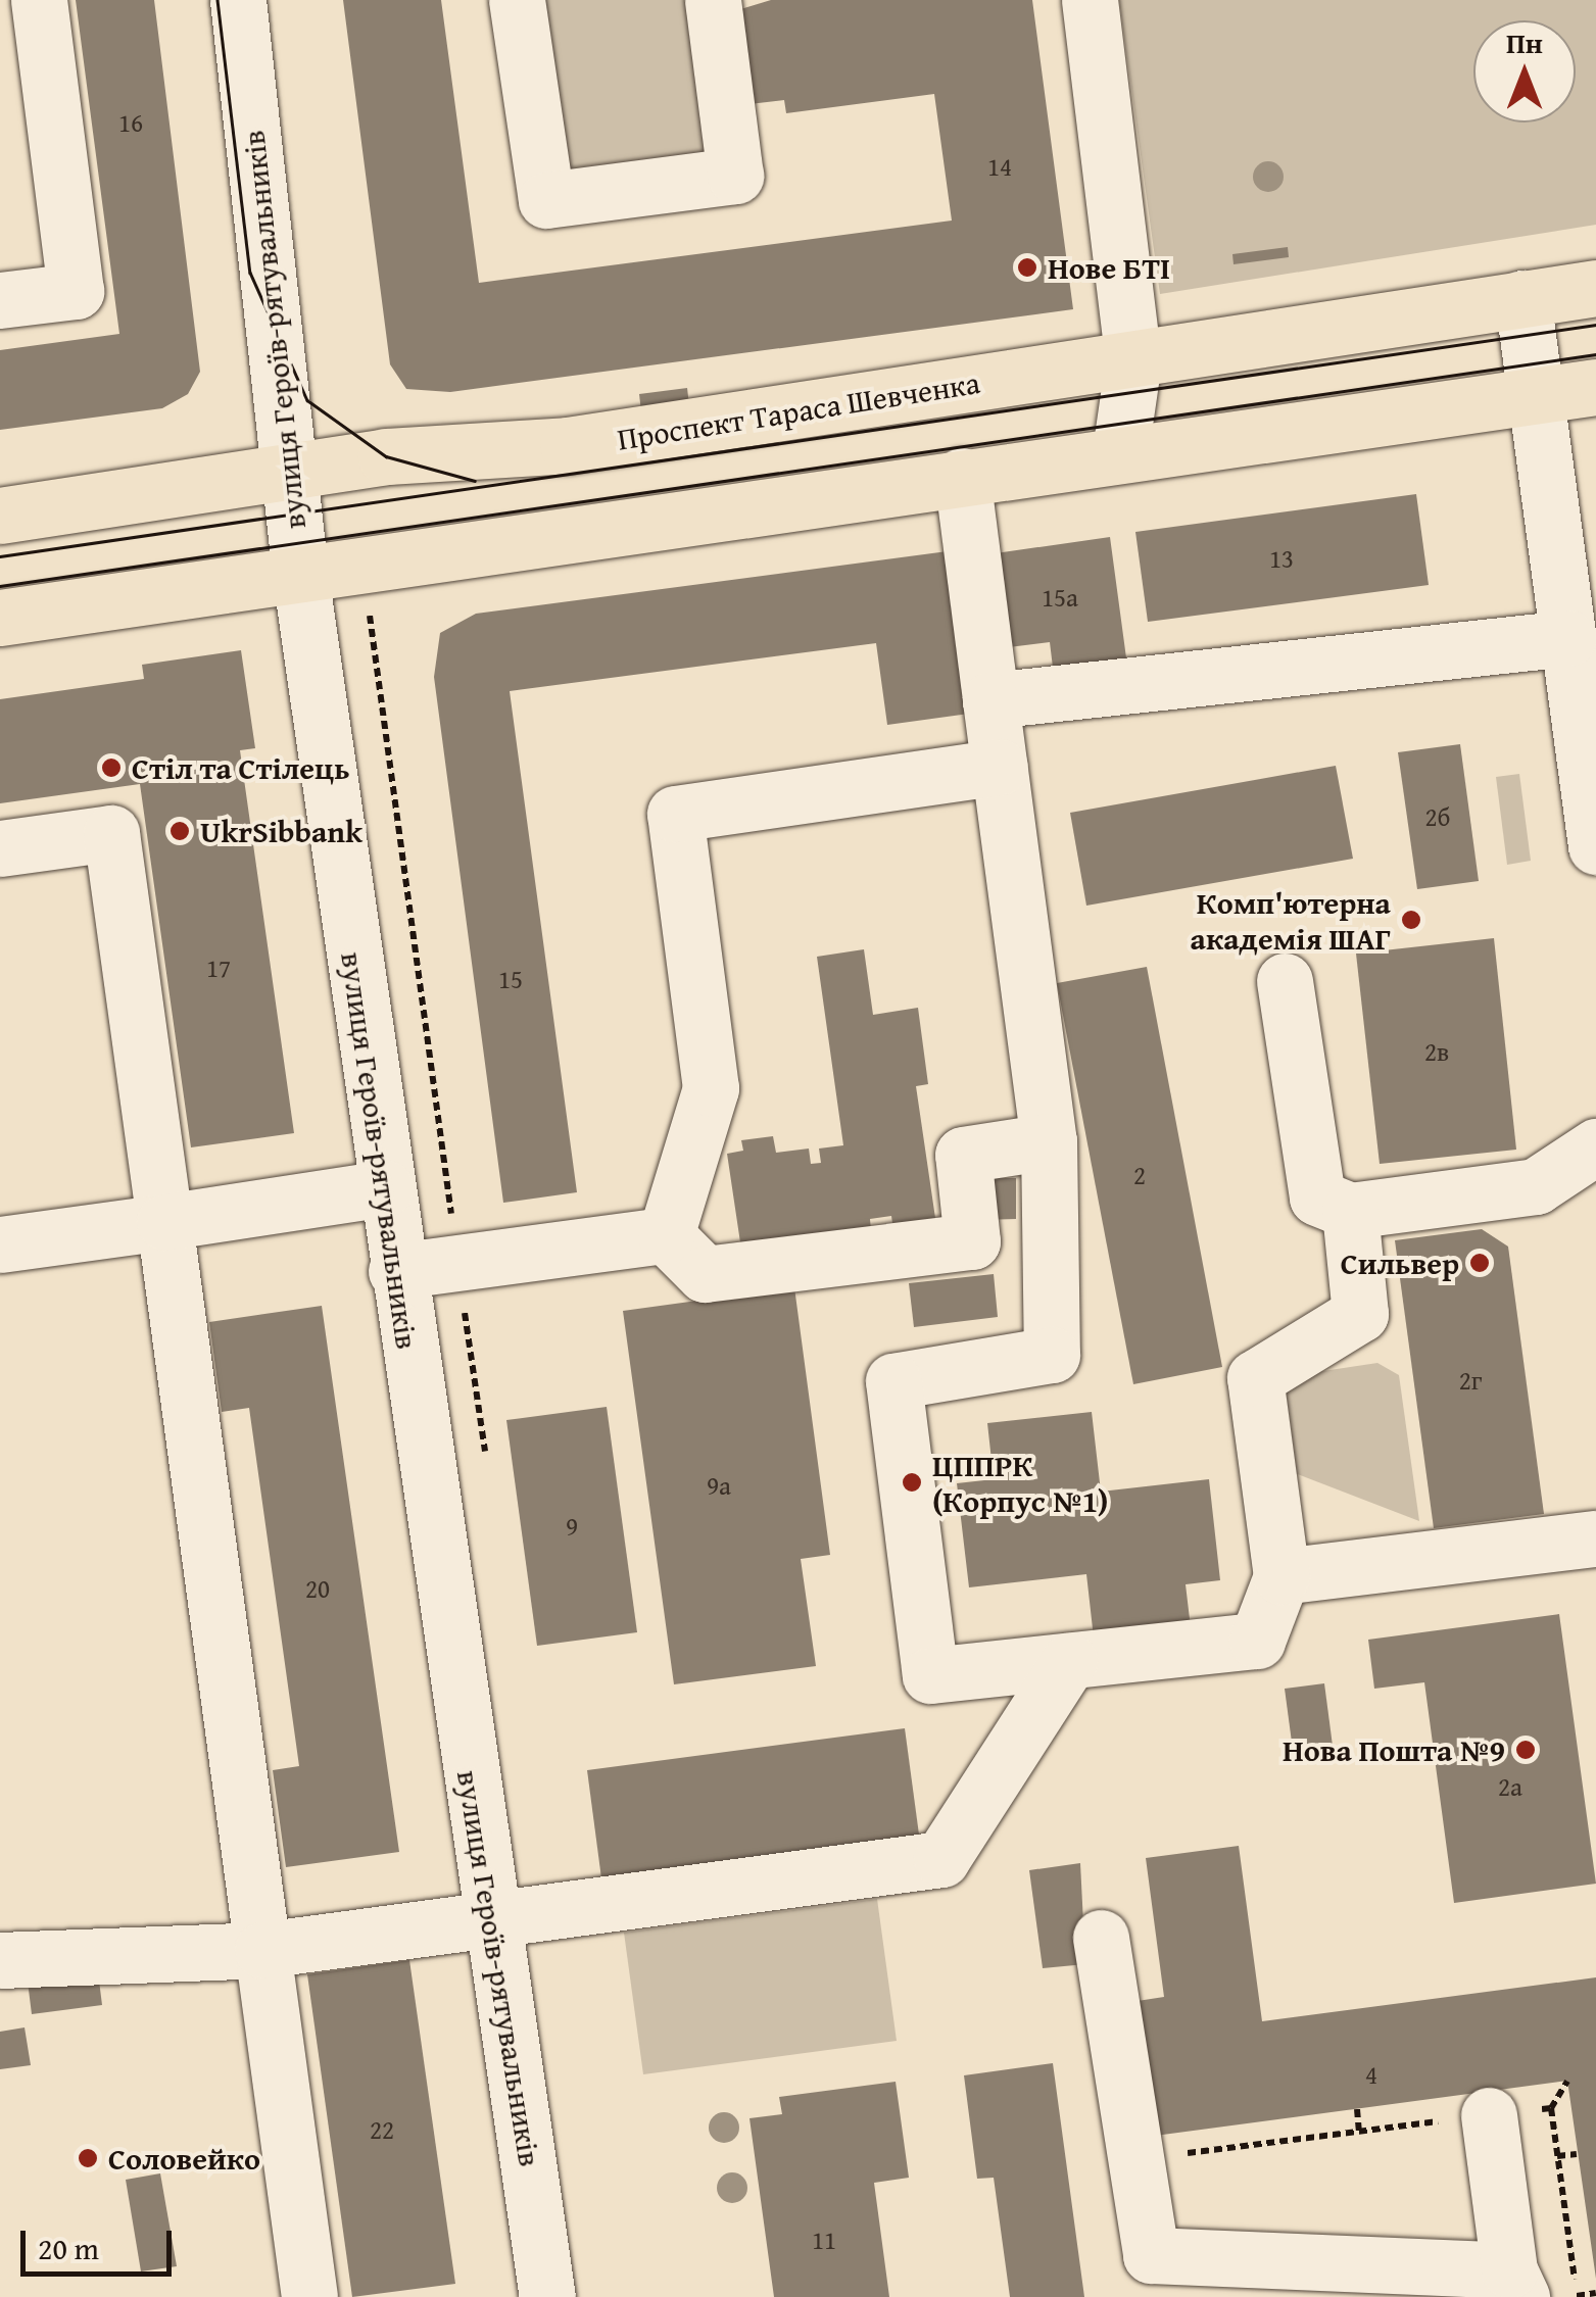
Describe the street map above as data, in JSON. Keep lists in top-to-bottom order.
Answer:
{
  "streets": {
    "main road": ["Проспект Тараса Шевченка"],
    "street": ["вулиця Героїв-рятувальників"]
  },
  "crossings": [
    ["вулиця Героїв-рятувальників", "Проспект Тараса Шевченка"]
  ],
  "places": [
    "Нове БТІ",
    "Стіл та Стілець",
    "UkrSibbank",
    "Комп'ютерна академія ШАГ",
    "Сильвер",
    "ЦППРК (Корпус №1)",
    "Нова Пошта №9",
    "Соловейко"
  ],
  "house_numbers": [
    "16",
    "14",
    "13",
    "15а",
    "2б",
    "17",
    "15",
    "2в",
    "2",
    "2г",
    "9а",
    "9",
    "20",
    "2а",
    "4",
    "22",
    "11"
  ],
  "scale_bar": "20 m",
  "north": "top"
}
